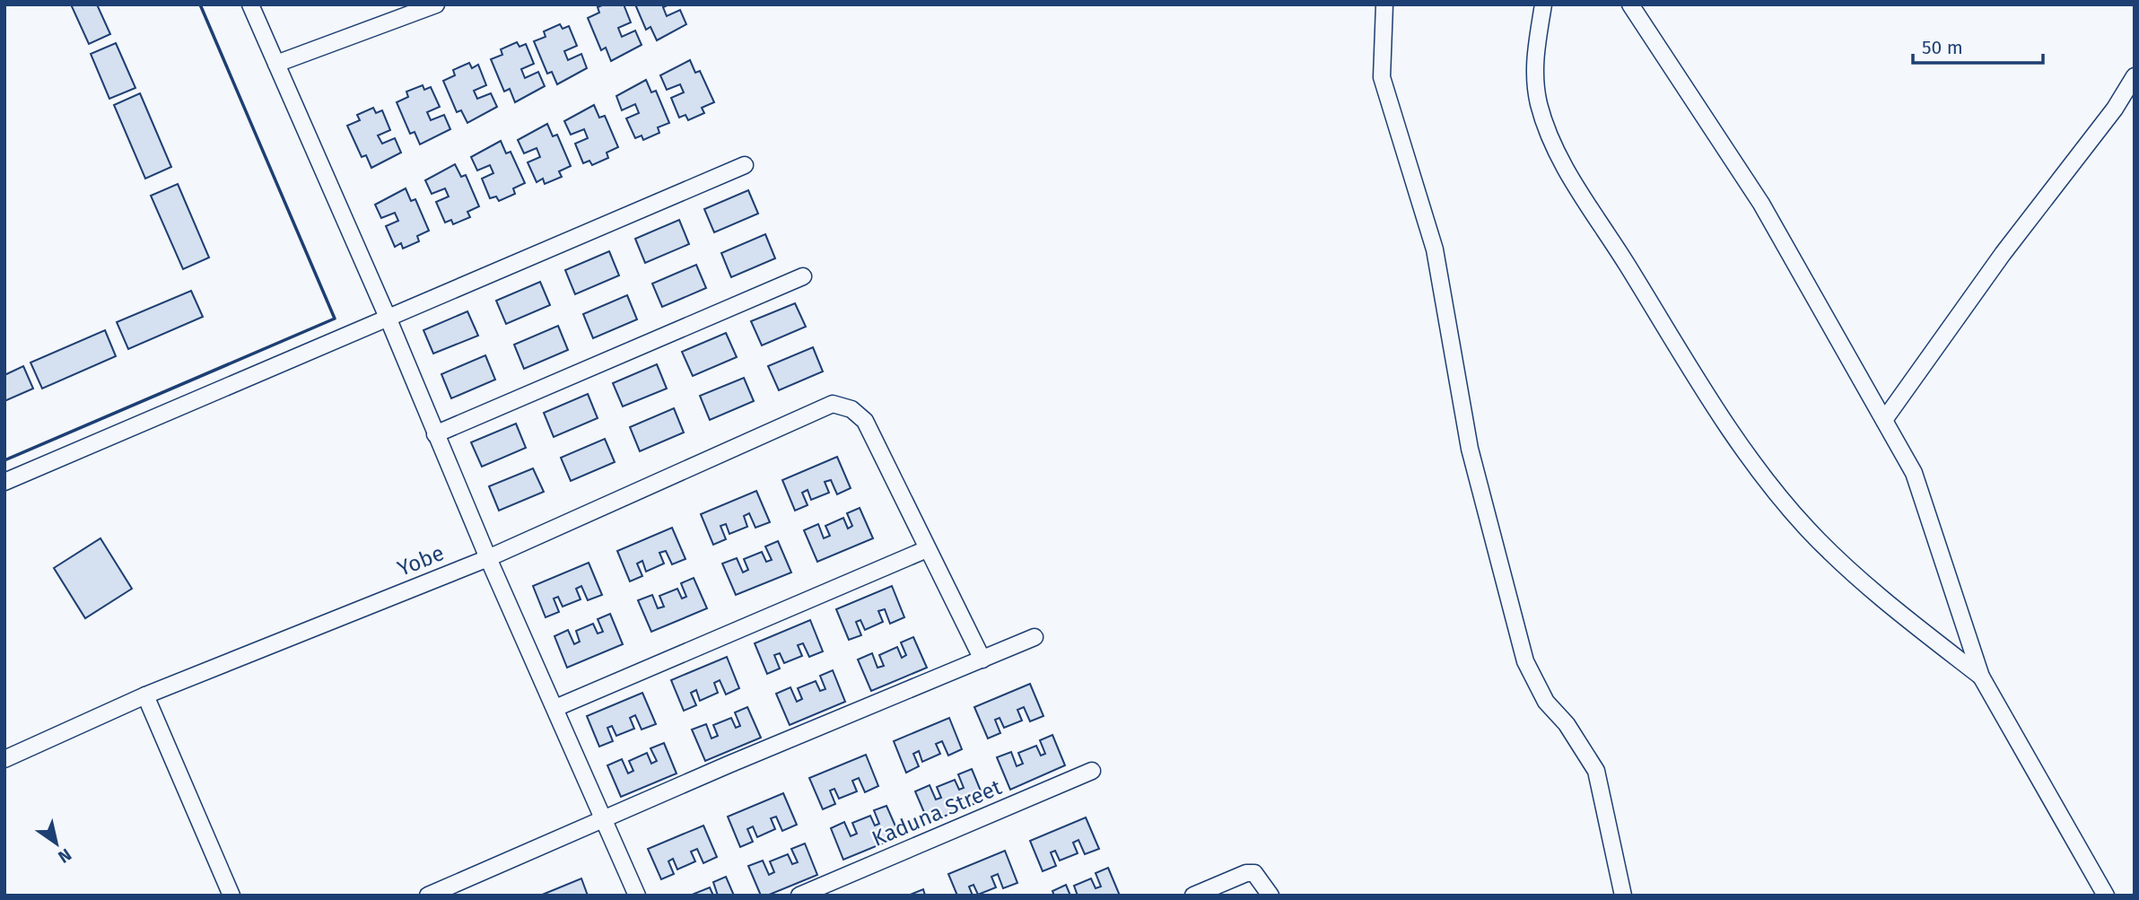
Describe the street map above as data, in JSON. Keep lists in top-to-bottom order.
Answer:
{
  "streets": {
    "street": ["Yobe", "Kaduna Street"]
  },
  "scale_bar": "50 m",
  "north": "bottom right"
}
